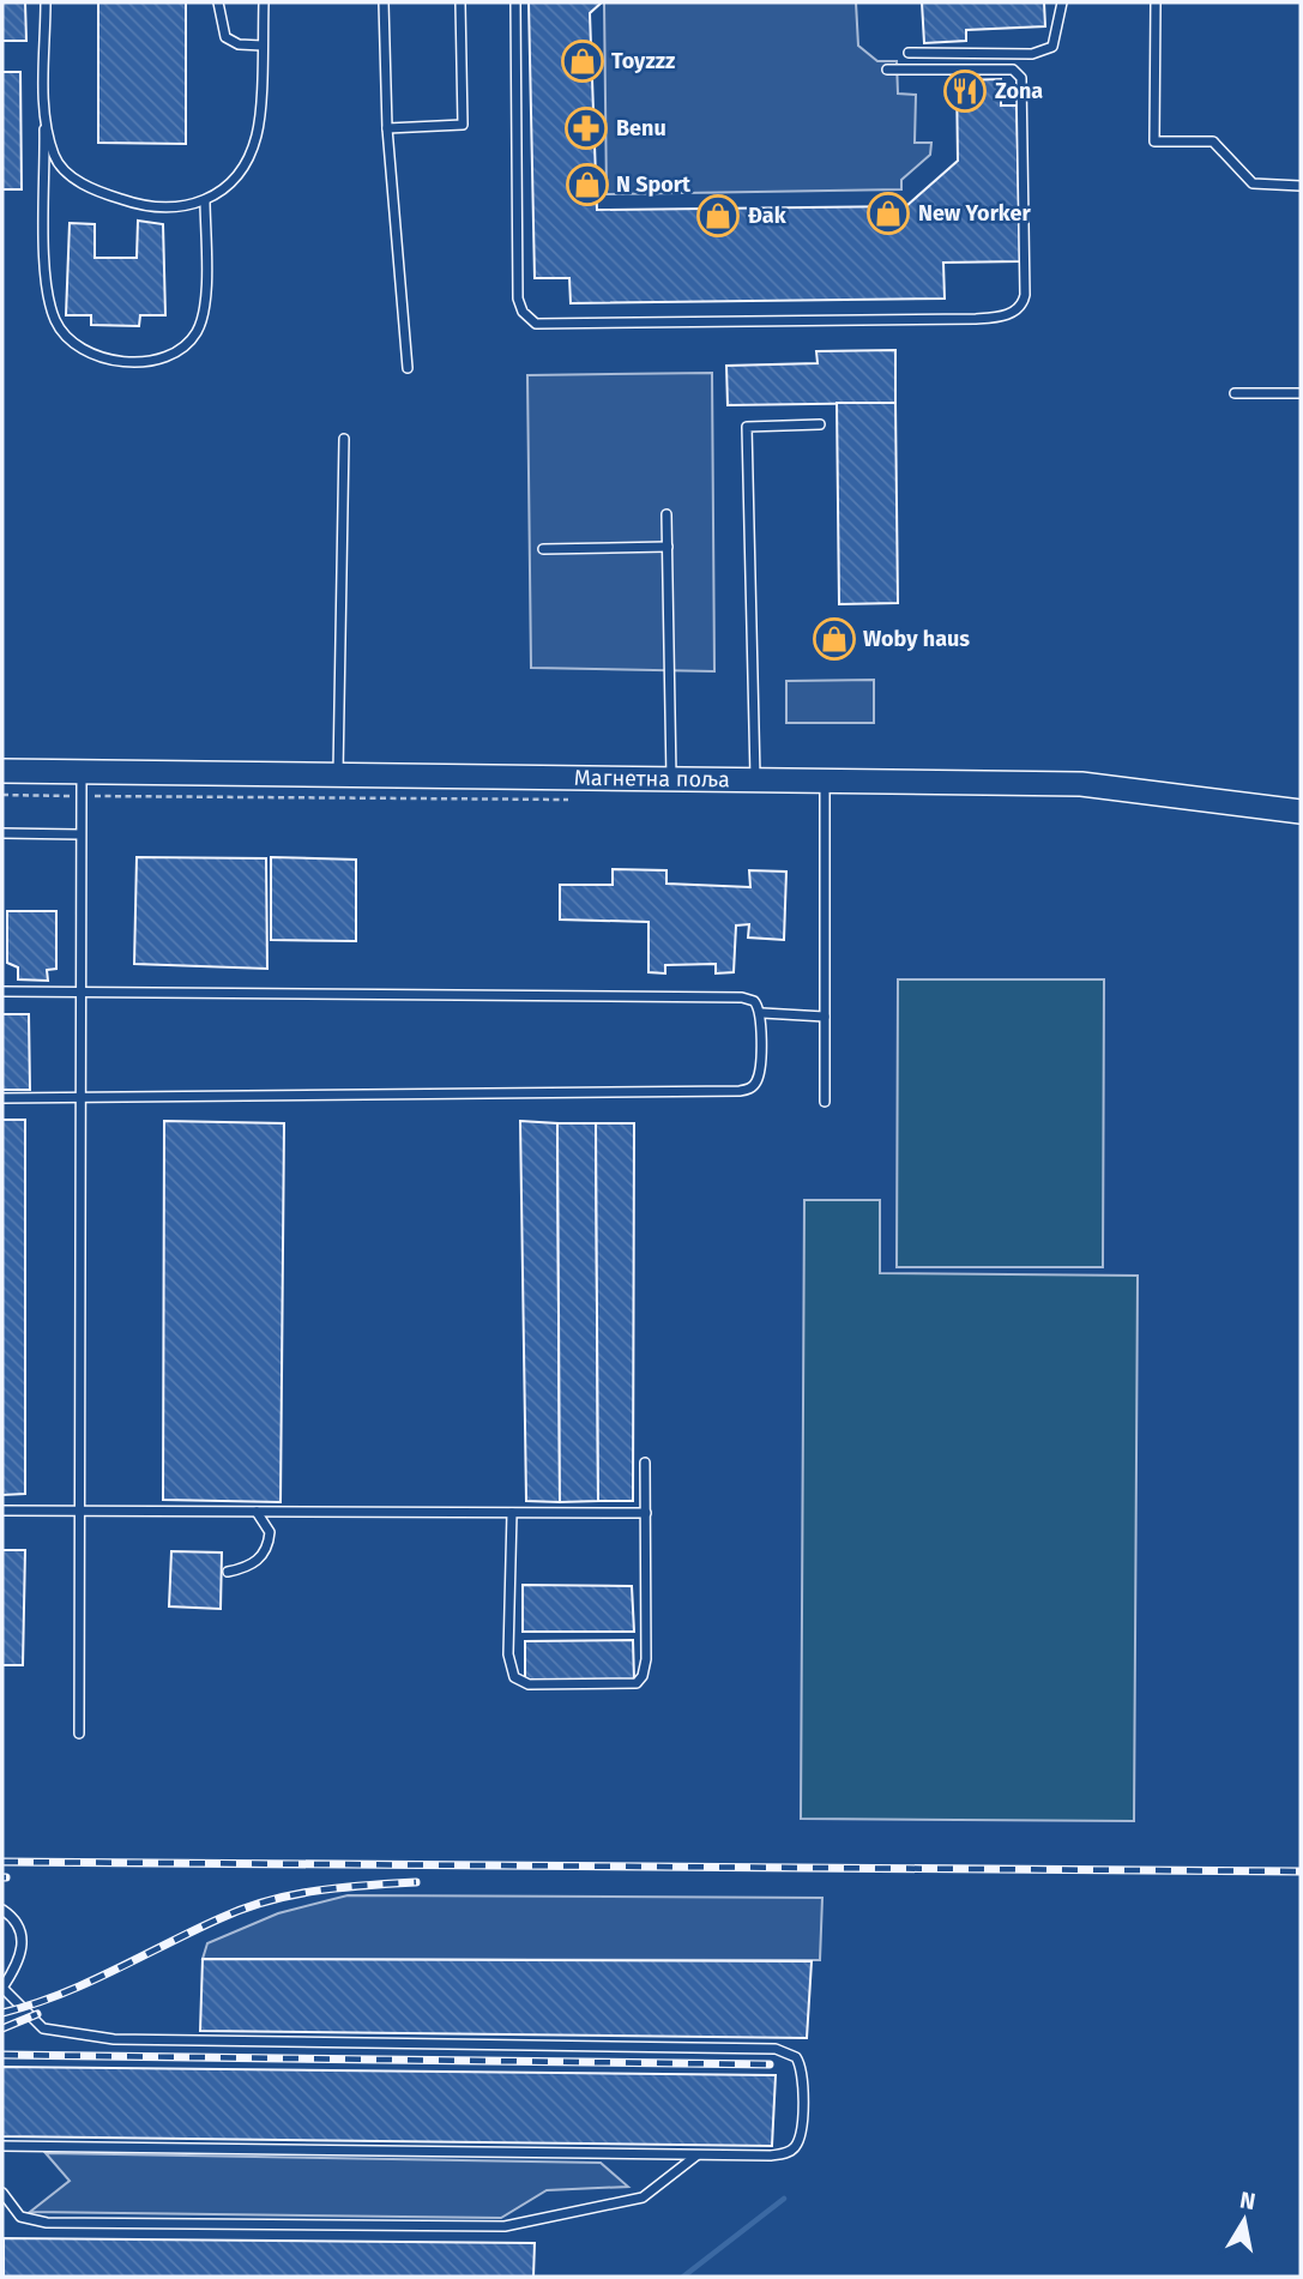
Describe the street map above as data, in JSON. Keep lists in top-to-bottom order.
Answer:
{
  "streets": {
    "street": ["Магнетна поља"]
  },
  "places": {
    "shop": [
      "Toyzzz",
      "N Sport",
      "New Yorker",
      "Đak",
      "Woby haus"
    ],
    "restaurant": ["Zona"],
    "pharmacy": ["Benu"]
  },
  "north": "top"
}
